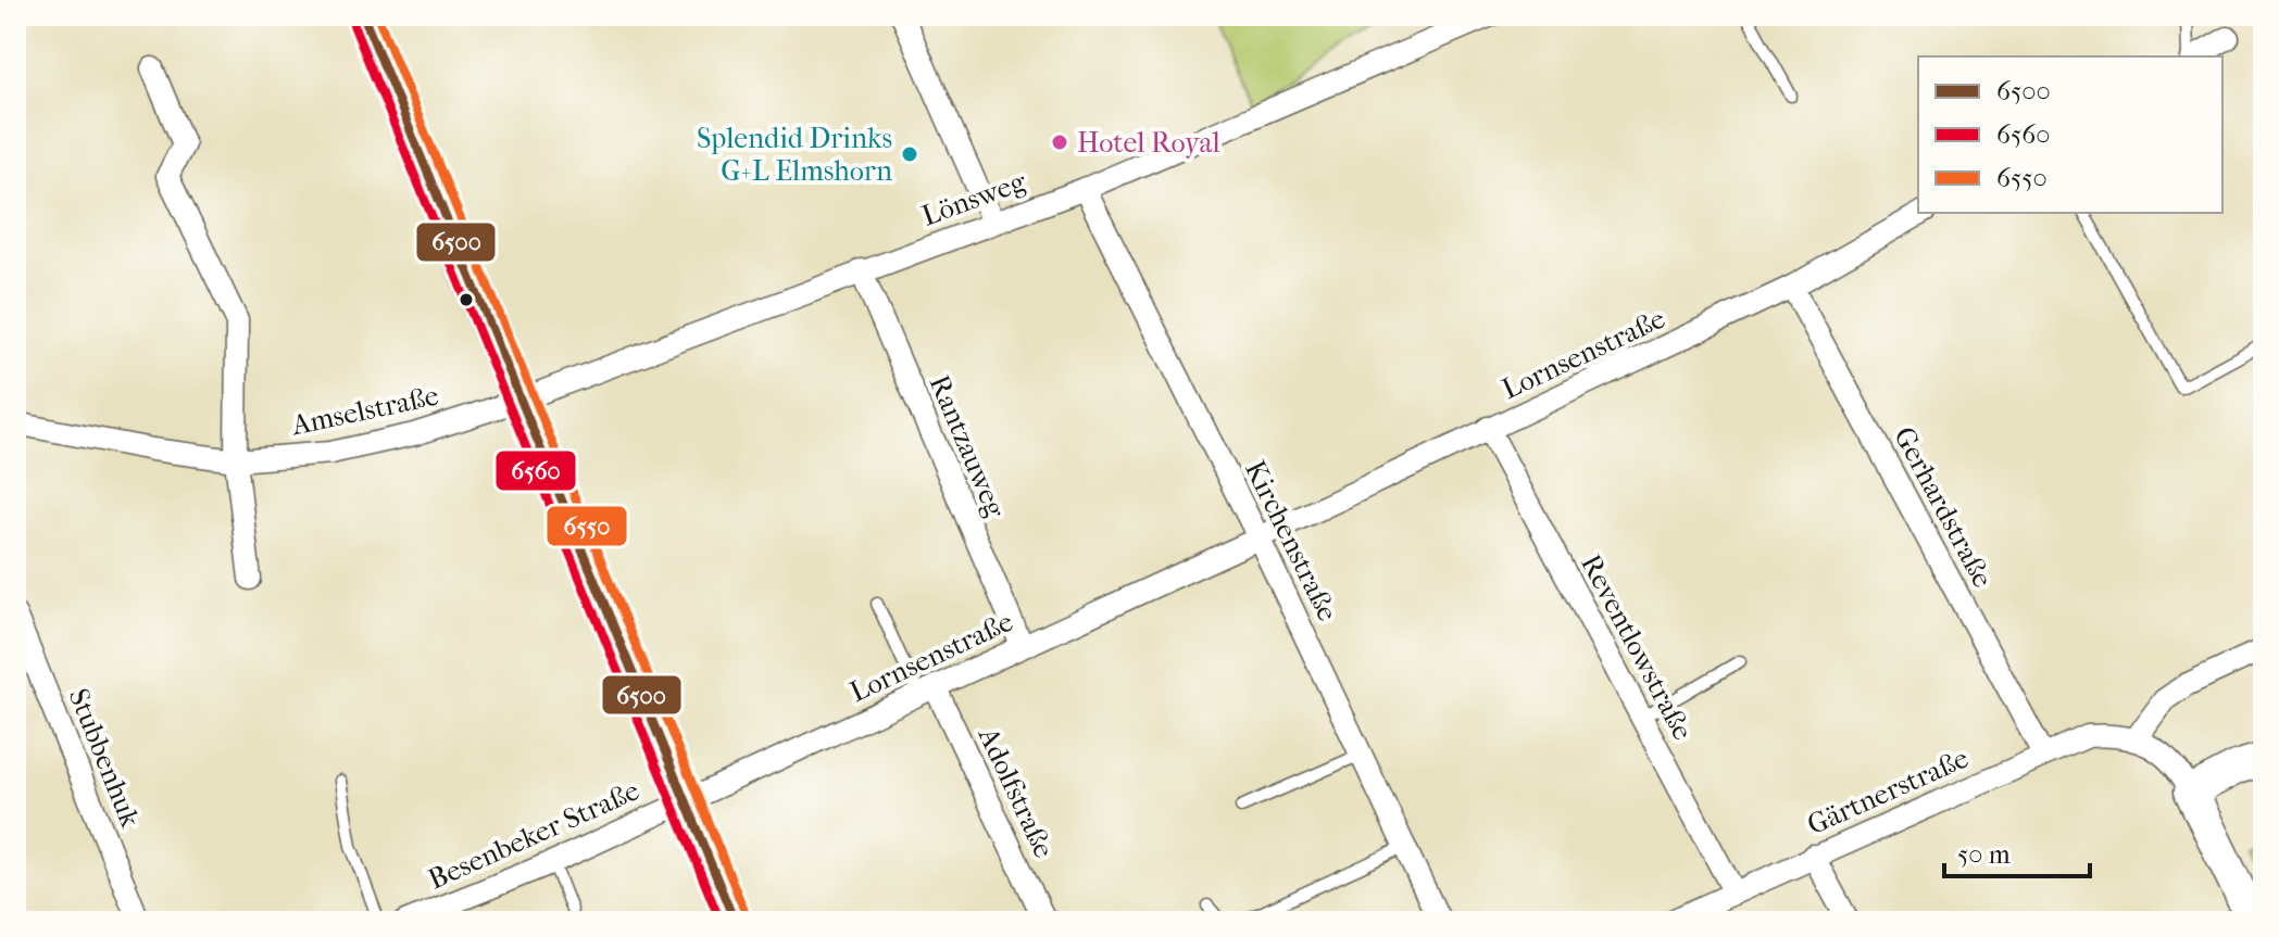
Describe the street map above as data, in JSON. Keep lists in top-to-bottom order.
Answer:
{
  "streets": {
    "street": [
      "Lönsweg",
      "Lornsenstraße",
      "Amselstraße",
      "Rantzauweg",
      "Gerhardstraße",
      "Kirchenstraße",
      "Reventlowstraße",
      "Stubbenhuk",
      "Gärtnerstraße",
      "Adolfstraße",
      "Besenbeker Straße"
    ]
  },
  "crossings": [
    ["Lönsweg", "Amselstraße"],
    ["Lönsweg", "Rantzauweg"],
    ["Lönsweg", "Kirchenstraße"],
    ["Lornsenstraße", "Rantzauweg"],
    ["Lornsenstraße", "Gerhardstraße"],
    ["Lornsenstraße", "Kirchenstraße"],
    ["Lornsenstraße", "Reventlowstraße"],
    ["Lornsenstraße", "Adolfstraße"],
    ["Lornsenstraße", "Besenbeker Straße"],
    ["Gerhardstraße", "Gärtnerstraße"],
    ["Reventlowstraße", "Gärtnerstraße"]
  ],
  "places": ["Hotel Royal", "Splendid Drinks G+L Elmshorn"],
  "lines": ["transit line 6500", "transit line 6550", "transit line 6560"],
  "legend": ["6500", "6560", "6550"],
  "scale_bar": "50 m"
}
